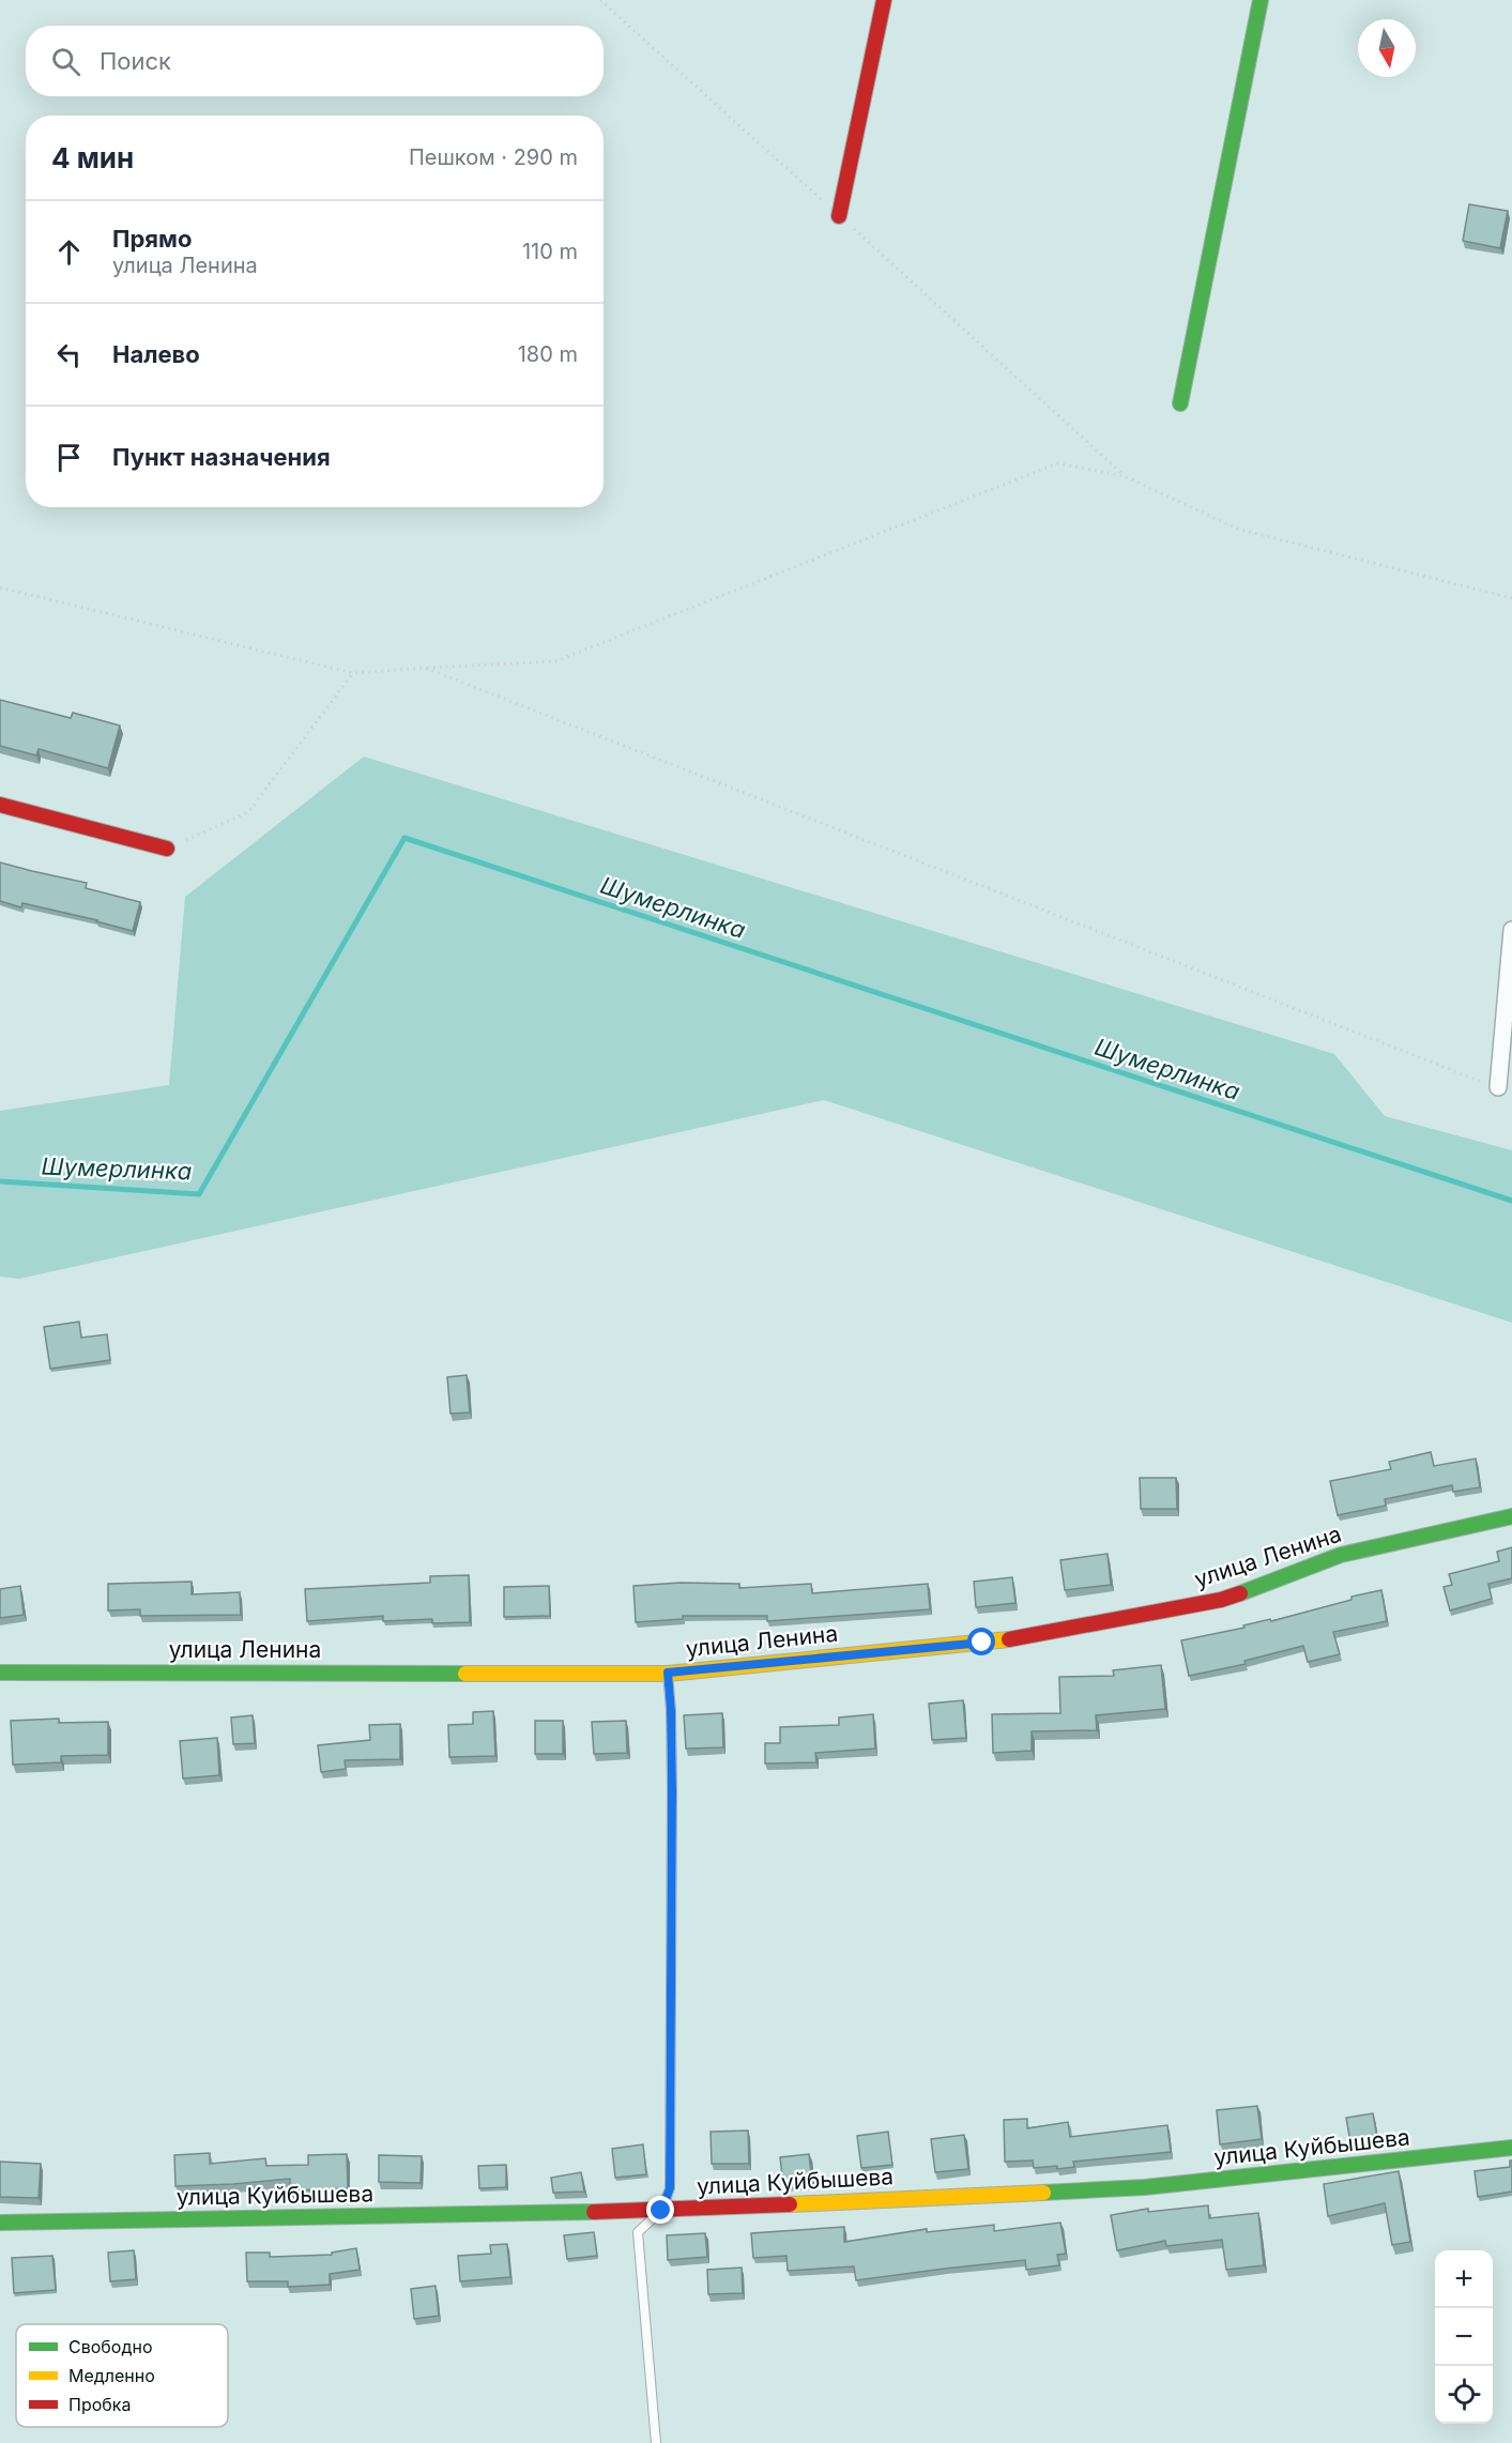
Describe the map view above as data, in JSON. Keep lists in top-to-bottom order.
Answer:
{
  "streets": {
    "street": ["улица Ленина", "улица Куйбышева"]
  },
  "water": ["Шумерлинка"],
  "legend": ["Свободно", "Медленно", "Пробка"],
  "north": "bottom",
  "page": {
    "search": "Поиск",
    "heading": ["4 мин", "Пешком · 290 m"],
    "list": [
      ["Прямо", "улица Ленина", "110 m"],
      ["Налево", "180 m"],
      "Пункт назначения"
    ],
    "map_buttons": ["+", "−"]
  }
}
